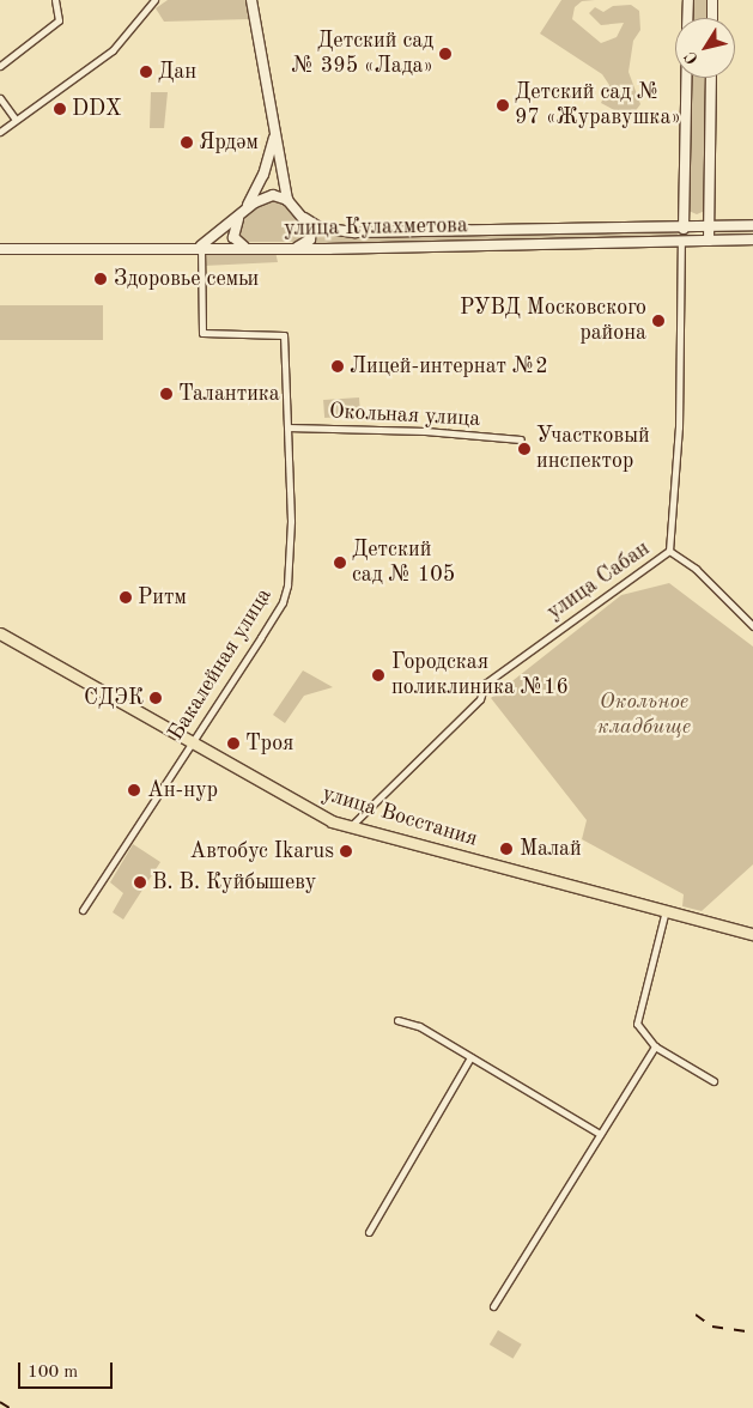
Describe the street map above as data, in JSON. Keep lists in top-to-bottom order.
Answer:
{
  "streets": {
    "main road": ["улица Кулахметова", "улица Восстания"],
    "street": ["Окольная улица", "улица Сабан", "Бакалейная улица"]
  },
  "crossings": [
    ["улица Кулахметова", "улица Сабан"],
    ["улица Кулахметова", "Бакалейная улица"],
    ["Окольная улица", "Бакалейная улица"],
    ["улица Сабан", "улица Восстания"],
    ["Бакалейная улица", "улица Восстания"]
  ],
  "parks": ["Окольное кладбище"],
  "places": [
    "Детский сад № 395 «Лада»",
    "Дан",
    "Детский сад № 97 «Журавушка»",
    "DDX",
    "Ярдәм",
    "Здоровье семьи",
    "РУВД Московского района",
    "Лицей-интернат №2",
    "Талантика",
    "Участковый инспектор",
    "Детский сад № 105",
    "Ритм",
    "Городская поликлиника №16",
    "СДЭК",
    "Троя",
    "Ан-нур",
    "Малай",
    "Автобус Ikarus",
    "В. В. Куйбышеву"
  ],
  "scale_bar": "100 m",
  "north": "bottom left"
}
